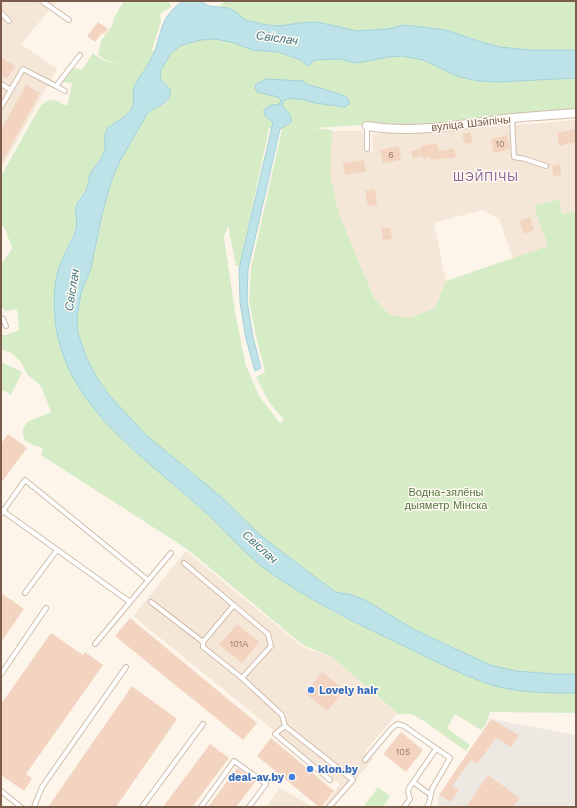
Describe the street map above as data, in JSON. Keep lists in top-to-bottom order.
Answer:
{
  "streets": {
    "street": ["вуліца Шэйпічы"]
  },
  "districts": ["ШЭЙПІЧЫ"],
  "water": ["Свіслач"],
  "parks": ["Водна-зялёны дыяметр Мінска"],
  "places": ["Lovely hair", "klon.by", "deal-av.by"],
  "house_numbers": [
    "10",
    "6",
    "101А",
    "105"
  ]
}
